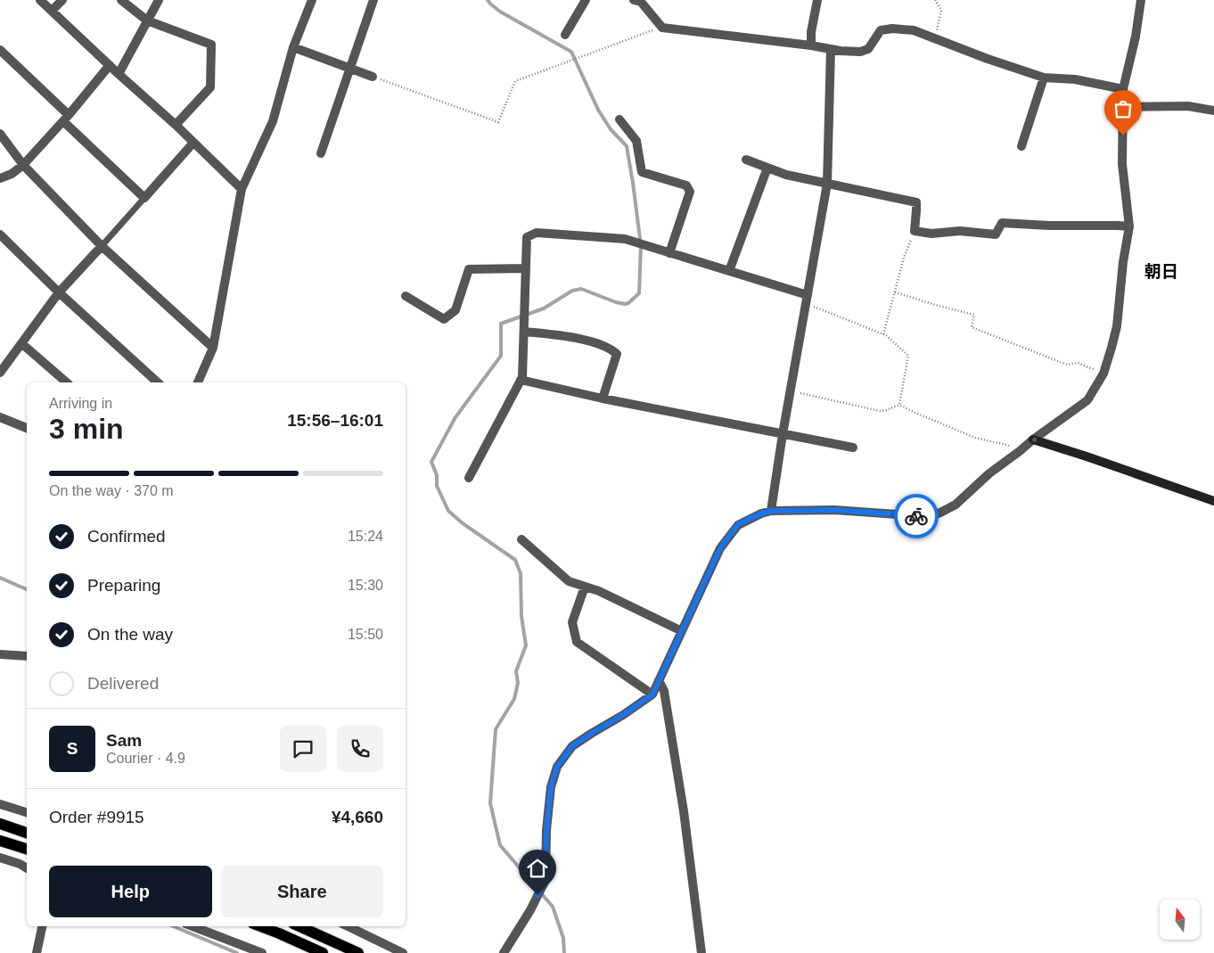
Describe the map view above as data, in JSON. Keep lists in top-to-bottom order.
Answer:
{
  "districts": ["朝日"],
  "north": "top",
  "page": {
    "heading": ["3 min", "Arriving in", "15:56–16:01"],
    "panel": [
      "Sam",
      "Courier · 4.9",
      "Order #9915",
      "¥4,660"
    ],
    "bar": "On the way · 370 m",
    "list": [
      ["Confirmed", "15:24"],
      ["Preparing", "15:30"],
      ["On the way", "15:50"],
      "Delivered"
    ],
    "round": "S",
    "buttons": ["Help", "Share"]
  }
}
